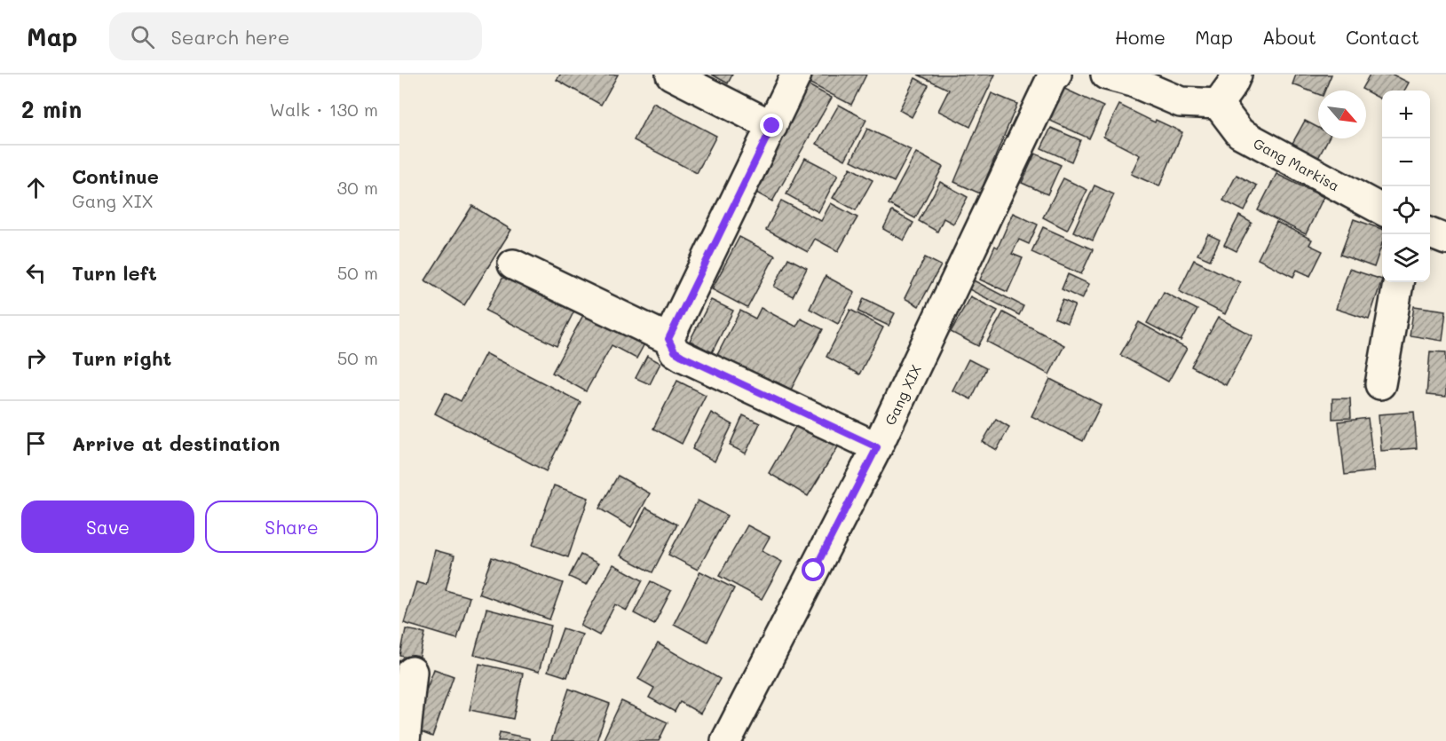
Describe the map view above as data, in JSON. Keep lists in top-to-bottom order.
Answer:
{
  "streets": {
    "street": ["Gang Markisa", "Gang XIX"]
  },
  "north": "bottom right",
  "page": {
    "header": "Map",
    "search": "Search here",
    "nav": [
      "Home",
      "Map",
      "About",
      "Contact"
    ],
    "heading": ["2 min", "Walk · 130 m"],
    "map_buttons": ["+", "−"],
    "list": [
      ["Continue", "Gang XIX", "30 m"],
      ["Turn left", "50 m"],
      ["Turn right", "50 m"],
      "Arrive at destination"
    ],
    "buttons": ["Save", "Share"]
  }
}
